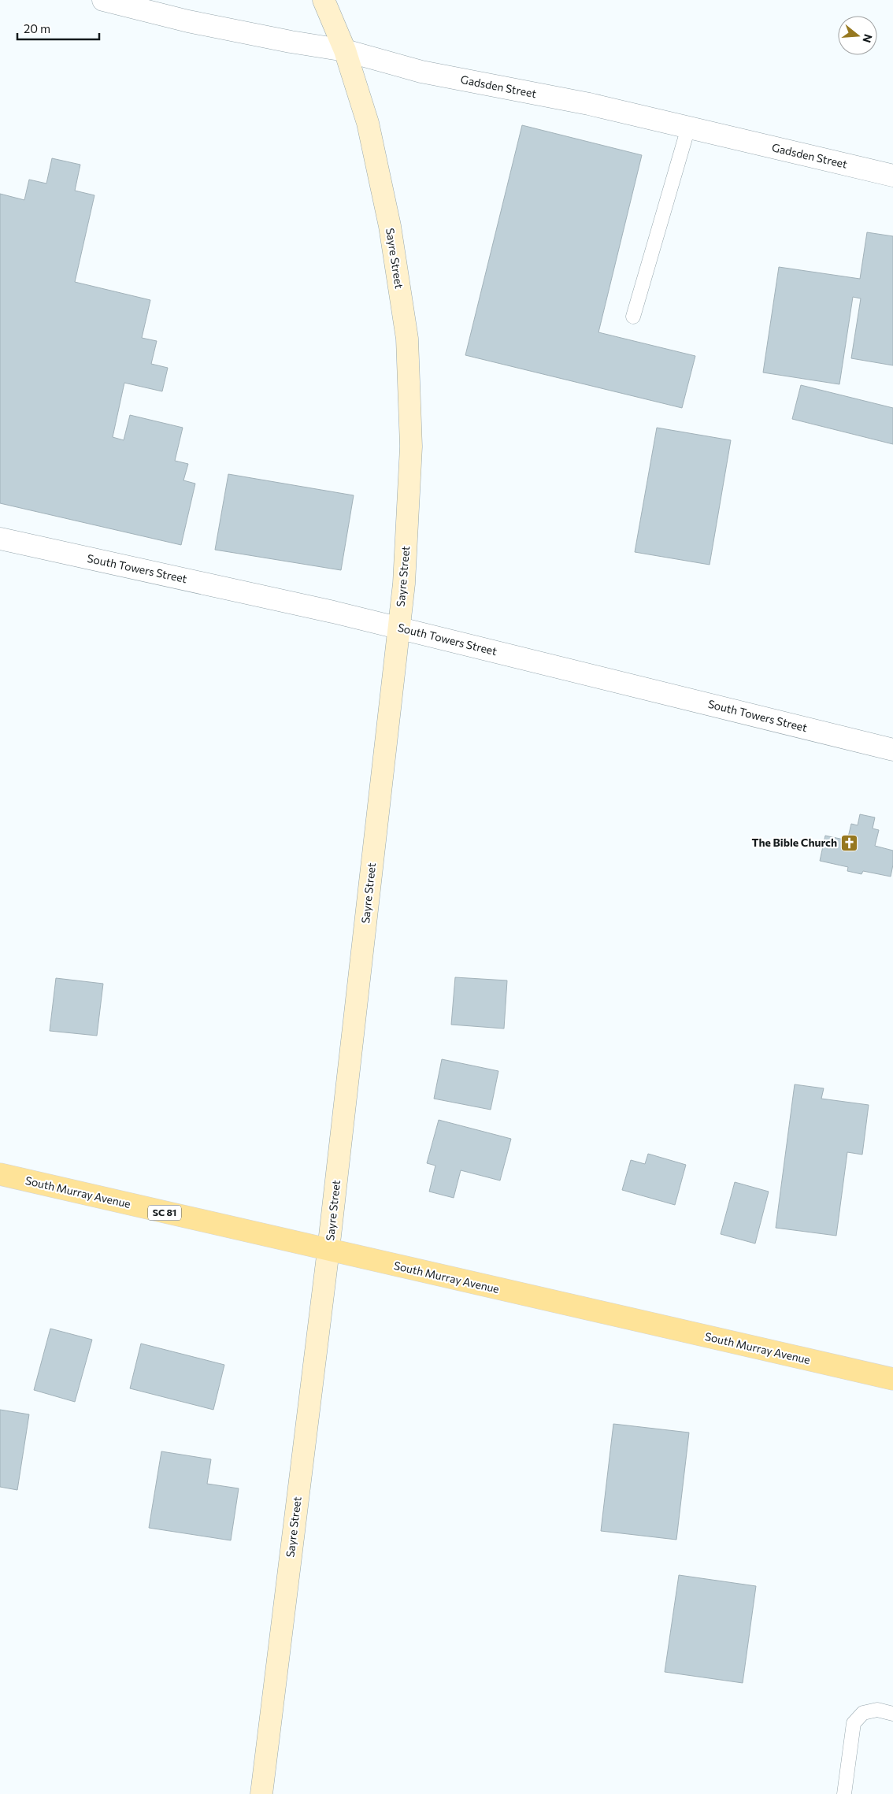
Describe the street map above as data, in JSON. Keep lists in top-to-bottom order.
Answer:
{
  "streets": {
    "main road": ["Sayre Street", "South Murray Avenue", "SC 81"],
    "street": ["Gadsden Street", "South Towers Street"]
  },
  "crossings": [
    ["Gadsden Street", "Sayre Street"],
    ["Sayre Street", "South Towers Street"],
    ["Sayre Street", "South Murray Avenue"]
  ],
  "places": {
    "church": ["The Bible Church"]
  },
  "scale_bar": "20 m",
  "north": "right"
}
